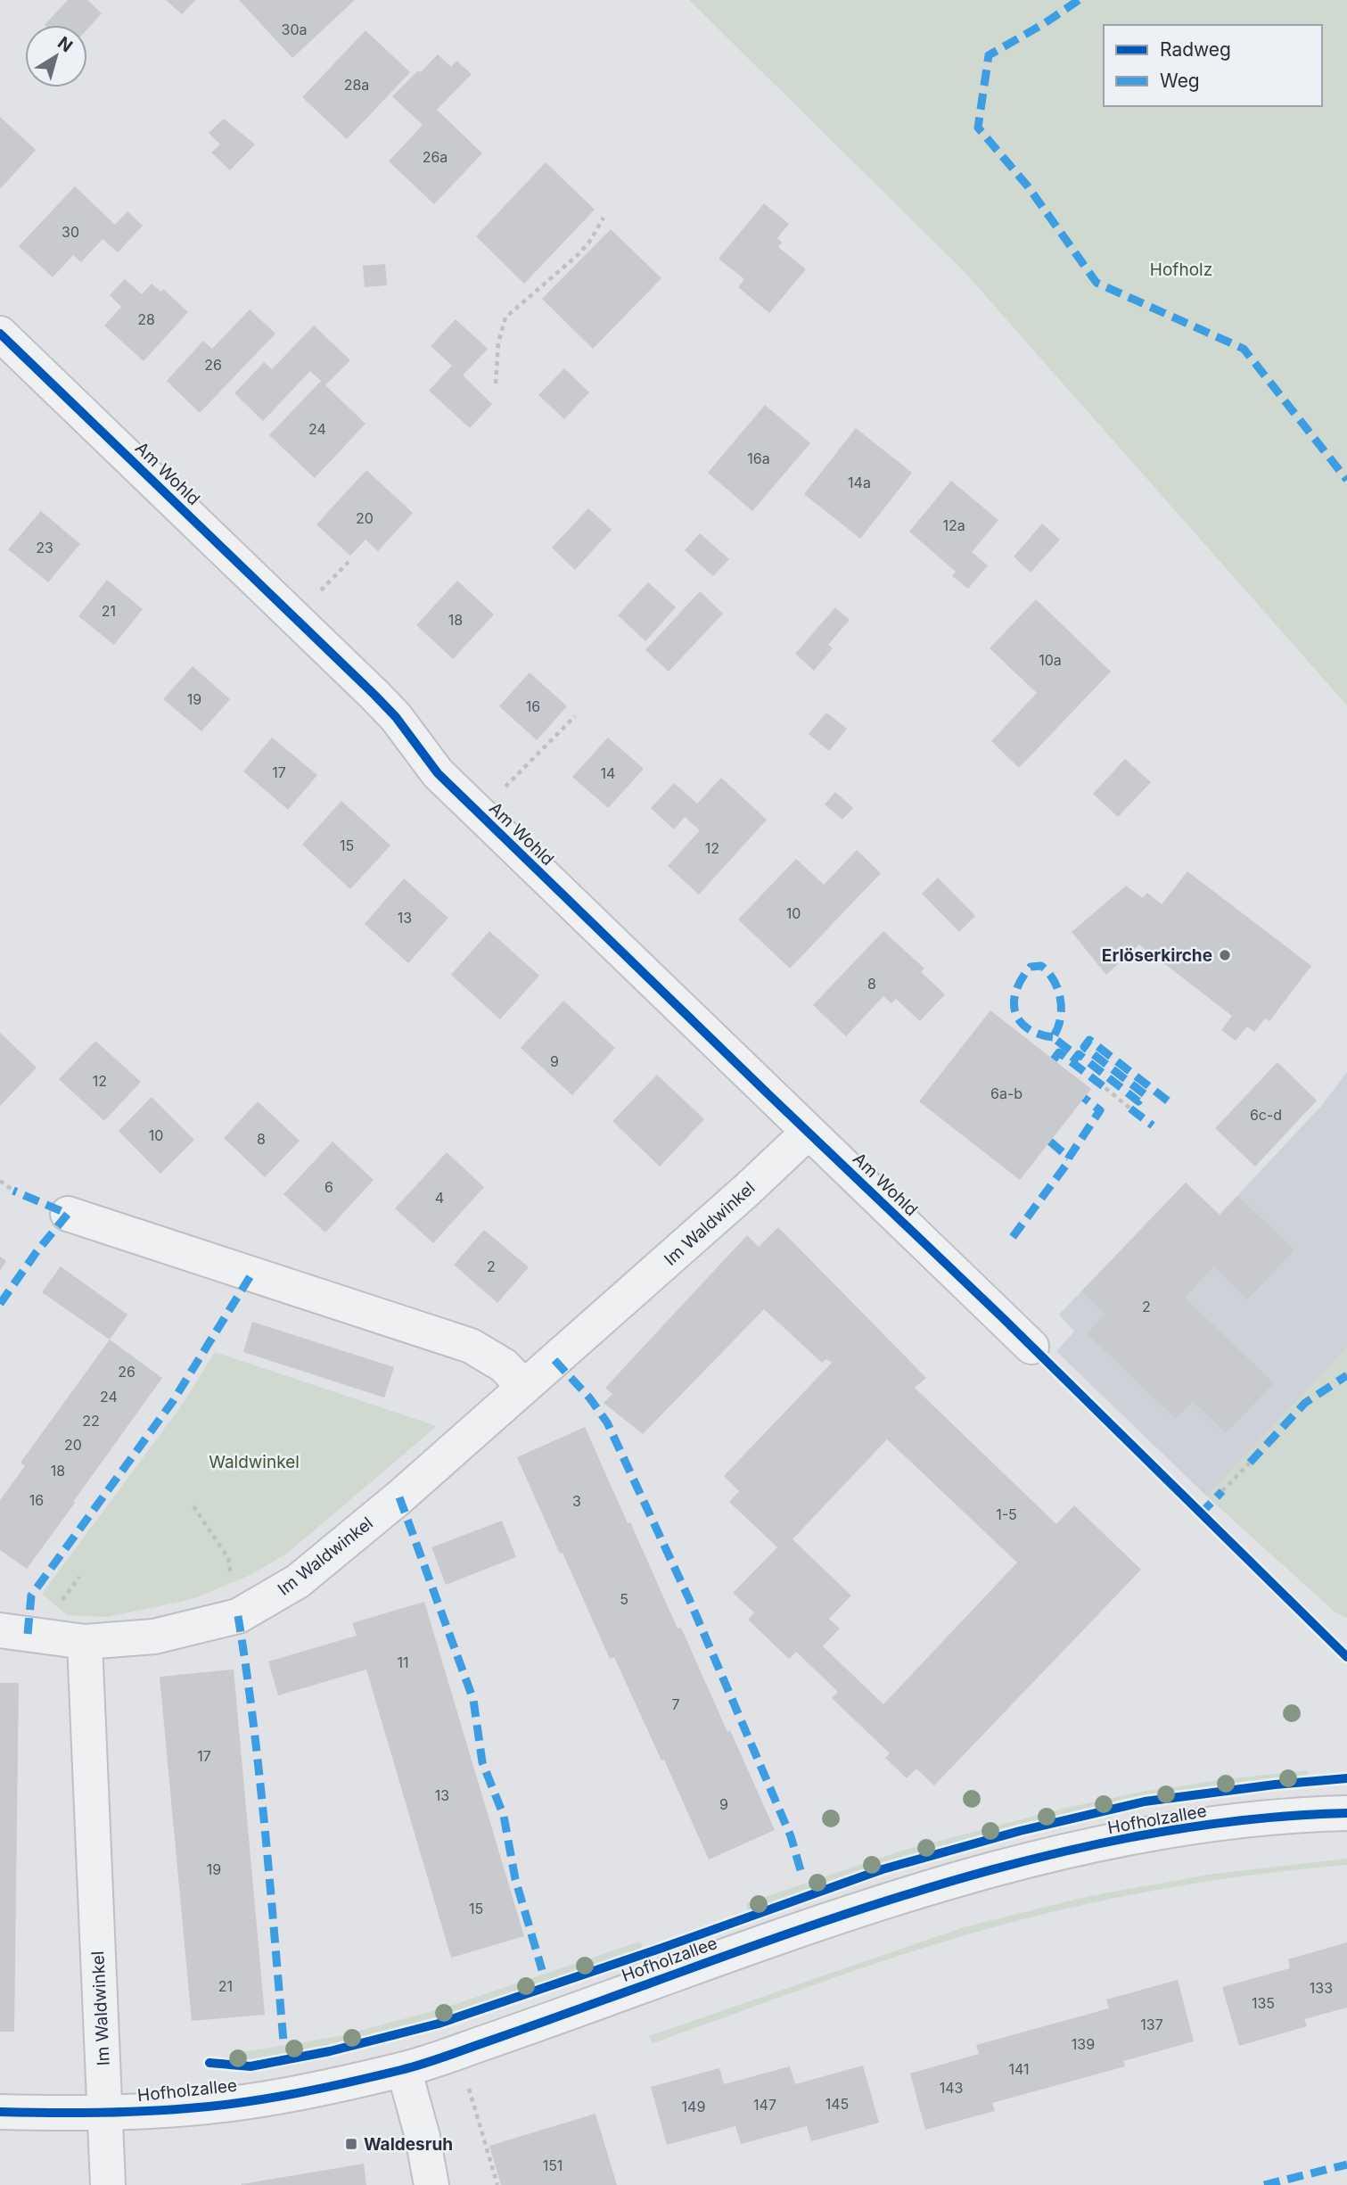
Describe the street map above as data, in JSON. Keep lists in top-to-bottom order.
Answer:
{
  "streets": {
    "street": ["Am Wohld", "Im Waldwinkel", "Hofholzallee"]
  },
  "crossings": [
    ["Am Wohld", "Im Waldwinkel"],
    ["Im Waldwinkel", "Hofholzallee"]
  ],
  "parks": ["Hofholz", "Waldwinkel"],
  "places": {
    "other": ["Erlöserkirche"],
    "transit": ["Waldesruh"]
  },
  "house_numbers": [
    "30a",
    "28a",
    "26a",
    "30",
    "28",
    "26",
    "24",
    "16a",
    "14a",
    "20",
    "12a",
    "23",
    "21",
    "18",
    "10a",
    "19",
    "16",
    "17",
    "14",
    "15",
    "12",
    "10",
    "13",
    "8",
    "9",
    "12",
    "6a-b",
    "6c-d",
    "10",
    "8",
    "6",
    "4",
    "2",
    "2",
    "26",
    "24",
    "22",
    "20",
    "18",
    "16",
    "3",
    "1-5",
    "5",
    "11",
    "7",
    "17",
    "13",
    "9",
    "19",
    "15",
    "21",
    "133",
    "135",
    "137",
    "139",
    "141",
    "143",
    "145",
    "147",
    "149",
    "151"
  ],
  "legend": ["Radweg", "Weg"],
  "north": "top right"
}
